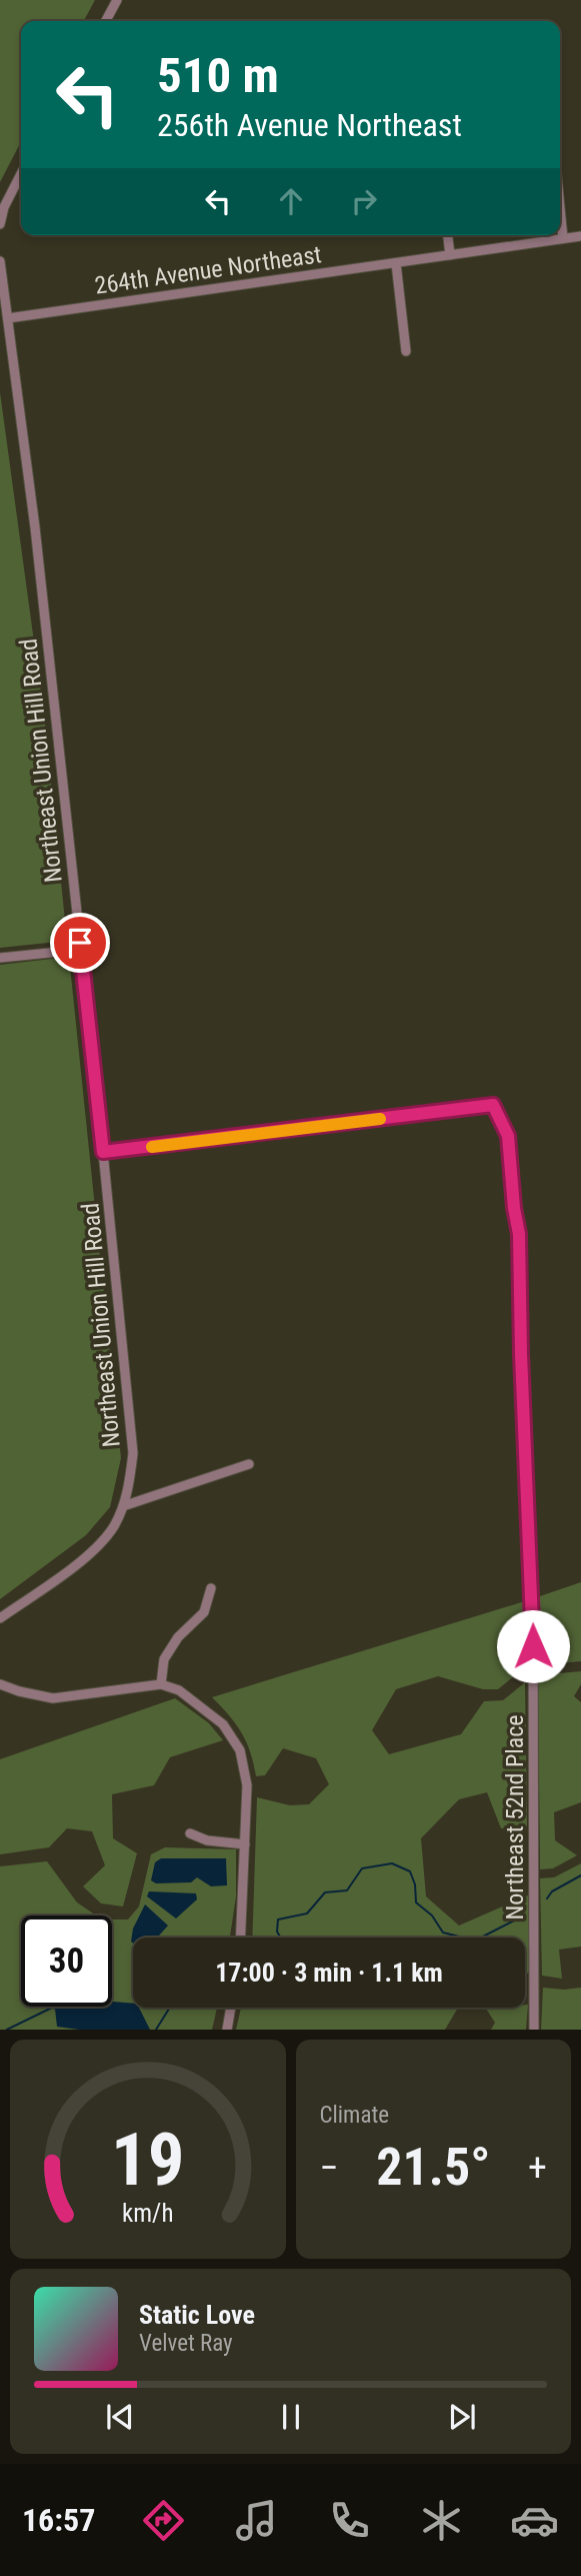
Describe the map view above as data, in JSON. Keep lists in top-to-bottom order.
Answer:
{
  "streets": {
    "street": ["264th Avenue Northeast", "Northeast Union Hill Road", "Northeast 52nd Place"]
  },
  "crossings": [
    ["264th Avenue Northeast", "Northeast Union Hill Road"],
    ["Northeast Union Hill Road", "Northeast 52nd Place"]
  ],
  "page": {
    "turn": ["510 m", "256th Avenue Northeast"],
    "limit": "30",
    "trip": "17:00 · 3 min · 1.1 km",
    "tile": "Climate",
    "heat": ["−", "21.5°", "+"],
    "song": ["Static Love", "Velvet Ray"],
    "tabs": "16:57",
    "gauge": ["19", "km/h"]
  }
}
